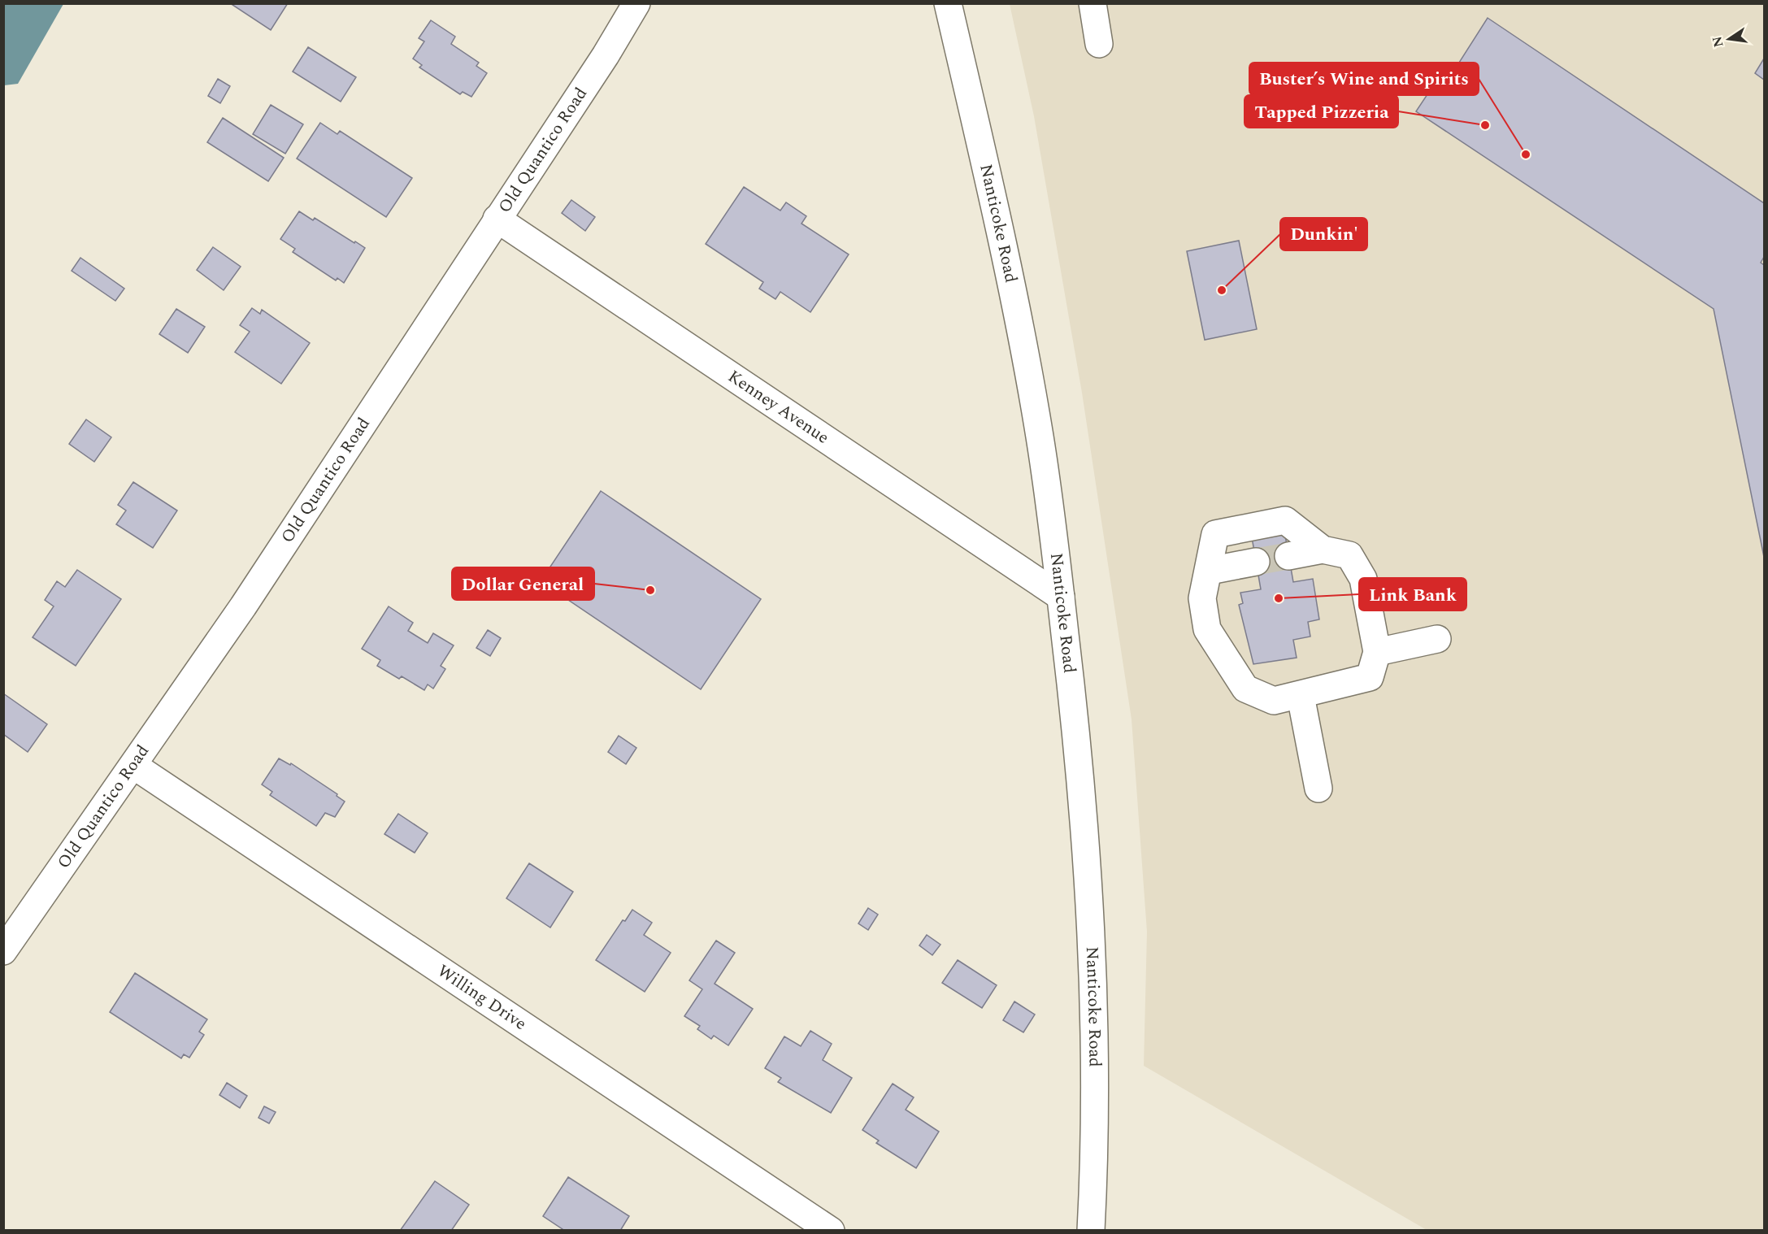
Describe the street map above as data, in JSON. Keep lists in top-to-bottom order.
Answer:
{
  "streets": {
    "street": [
      "Old Quantico Road",
      "Nanticoke Road",
      "Kenney Avenue",
      "Willing Drive"
    ]
  },
  "crossings": [
    ["Old Quantico Road", "Kenney Avenue"],
    ["Old Quantico Road", "Willing Drive"],
    ["Nanticoke Road", "Kenney Avenue"]
  ],
  "places": [
    "Tapped Pizzeria",
    "Buster’s Wine and Spirits",
    "Dunkin'",
    "Dollar General",
    "Link Bank"
  ],
  "north": "left"
}
